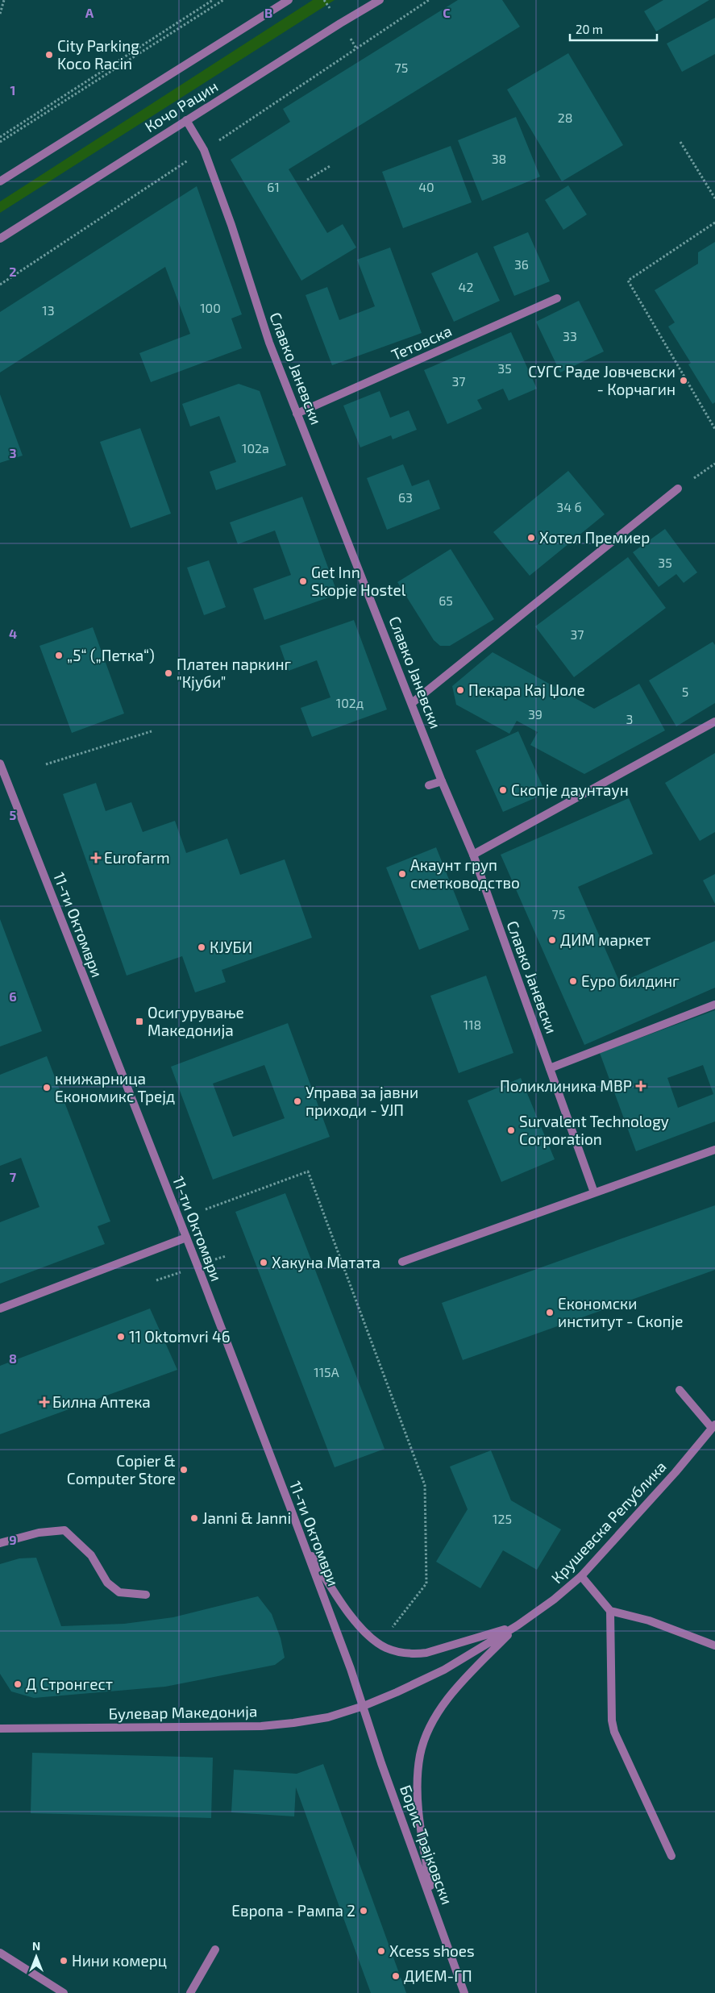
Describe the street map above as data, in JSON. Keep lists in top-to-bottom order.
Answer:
{
  "streets": {
    "street": [
      "Кочо Рацин",
      "Тетовска",
      "Славко Јаневски",
      "11-ти Октомври",
      "Крушевска Република",
      "Булевар Македонија",
      "Борис Трајковски"
    ]
  },
  "crossings": [
    ["Кочо Рацин", "Славко Јаневски"],
    ["Тетовска", "Славко Јаневски"],
    ["11-ти Октомври", "Крушевска Република"],
    ["11-ти Октомври", "Булевар Македонија"],
    ["11-ти Октомври", "Борис Трајковски"],
    ["Крушевска Република", "Булевар Македонија"],
    ["Крушевска Република", "Борис Трајковски"],
    ["Булевар Македонија", "Борис Трајковски"]
  ],
  "places": {
    "other": [
      "City Parking Koco Racin",
      "СУГС Раде Јовчевски - Корчагин",
      "Хотел Премиер",
      "Get Inn Skopje Hostel",
      "„5“ („Петка“)",
      "Платен паркинг \"Кјуби\"",
      "Пекара Кај Џоле",
      "Скопје даунтаун",
      "Акаунт груп сметководство",
      "ДИМ маркет",
      "КЈУБИ",
      "Еуро билдинг",
      "книжарница Економикс Трејд",
      "Управа за јавни приходи - УЈП",
      "Survalent Technology Corporation",
      "Хакуна Матата",
      "Економски институт - Скопје",
      "11 Oktomvri 46",
      "Copier & Computer Store",
      "Janni & Janni",
      "Д Стронгест",
      "Европа - Рампа 2",
      "Xcess shoes",
      "Нини комерц",
      "ДИЕМ-ГП"
    ],
    "health": ["Eurofarm", "Поликлиника МВР", "Билна Аптека"],
    "transit": ["Осигурување Македонија"]
  },
  "house_numbers": [
    "75",
    "28",
    "38",
    "61",
    "40",
    "36",
    "42",
    "100",
    "13",
    "33",
    "35",
    "37",
    "102а",
    "63",
    "34 б",
    "35",
    "65",
    "37",
    "5",
    "102д",
    "39",
    "3",
    "75",
    "118",
    "115А",
    "125"
  ],
  "scale_bar": "20 m",
  "north": "top",
  "grid": {
    "columns": ["A", "B", "C"],
    "rows": [
      "1",
      "2",
      "3",
      "4",
      "5",
      "6",
      "7",
      "8",
      "9"
    ]
  }
}
